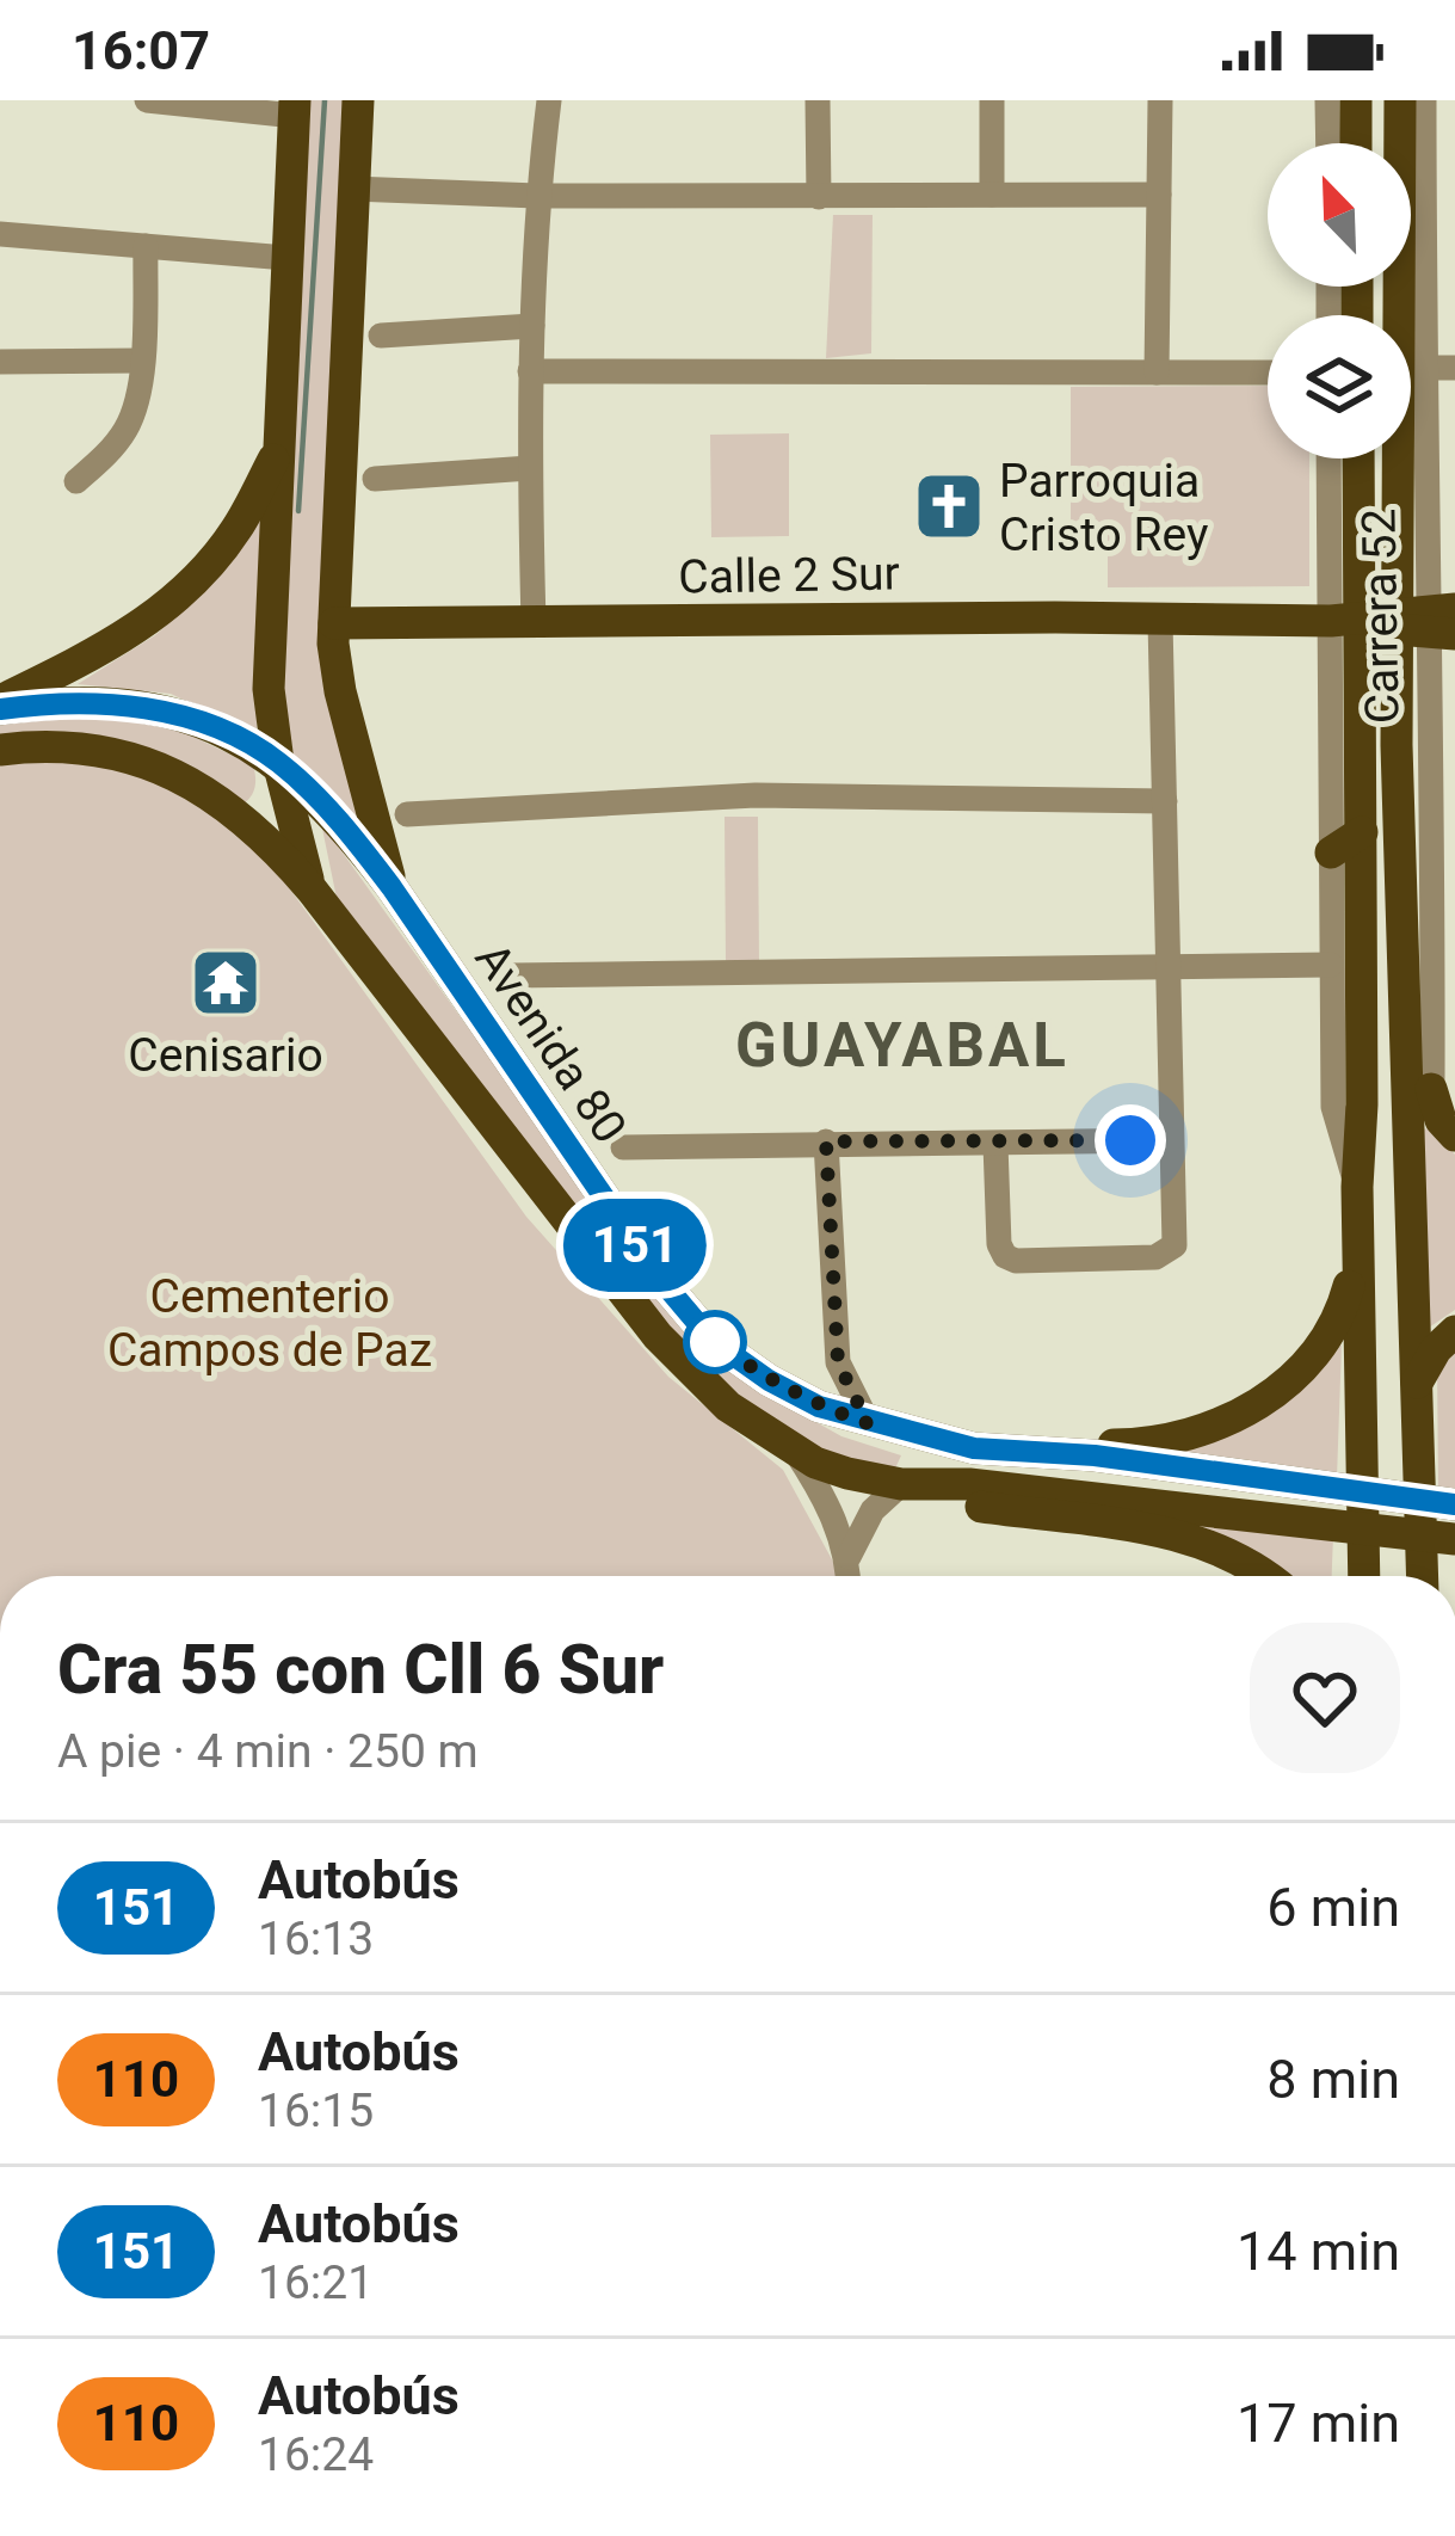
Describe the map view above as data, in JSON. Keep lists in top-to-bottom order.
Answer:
{
  "streets": {
    "main road": ["Calle 2 Sur", "Carrera 52", "Avenida 80"]
  },
  "crossings": [
    ["Calle 2 Sur", "Carrera 52"]
  ],
  "districts": ["GUAYABAL"],
  "parks": ["Cementerio Campos de Paz"],
  "places": {
    "church": ["Parroquia Cristo Rey"],
    "temple": ["Cenisario"]
  },
  "lines": ["bus line 151"],
  "north": "top left",
  "page": {
    "status": "16:07",
    "on_map": "151",
    "heading": ["Cra 55 con Cll 6 Sur", "A pie · 4 min · 250 m"],
    "list": [
      {
        "mark": "151",
        "name": "Autobús",
        "note": "16:13",
        "value": "6 min"
      },
      {
        "mark": "110",
        "name": "Autobús",
        "note": "16:15",
        "value": "8 min"
      },
      {
        "mark": "151",
        "name": "Autobús",
        "note": "16:21",
        "value": "14 min"
      },
      {
        "mark": "110",
        "name": "Autobús",
        "note": "16:24",
        "value": "17 min"
      }
    ]
  }
}
